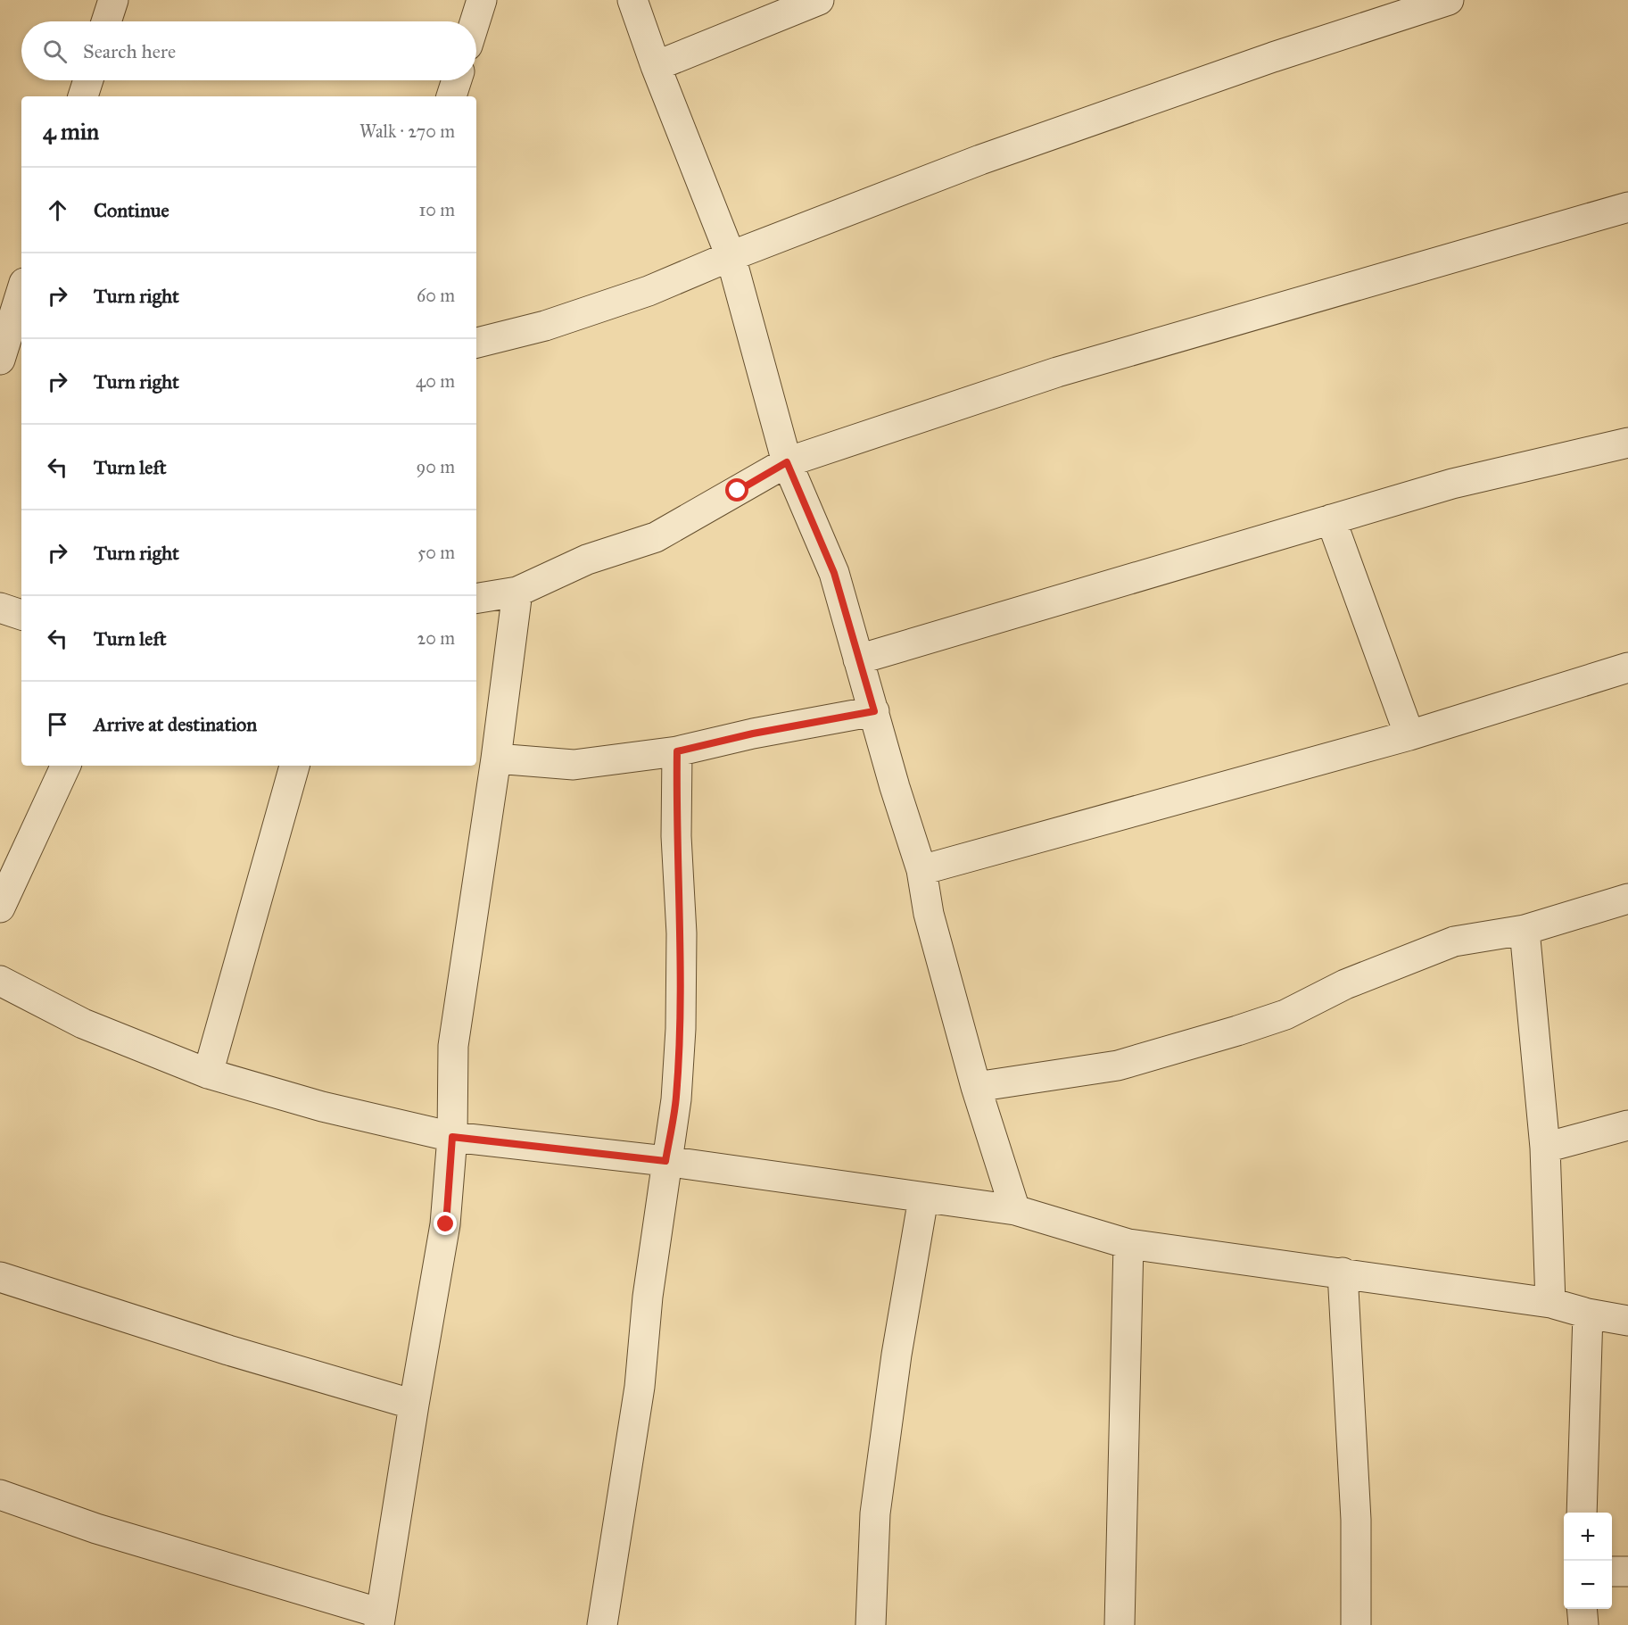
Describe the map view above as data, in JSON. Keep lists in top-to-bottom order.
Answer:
{
  "page": {
    "search": "Search here",
    "heading": ["4 min", "Walk · 270 m"],
    "list": [
      ["Continue", "10 m"],
      ["Turn right", "60 m"],
      ["Turn right", "40 m"],
      ["Turn left", "90 m"],
      ["Turn right", "50 m"],
      ["Turn left", "20 m"],
      "Arrive at destination"
    ],
    "map_buttons": ["+", "−"]
  }
}
